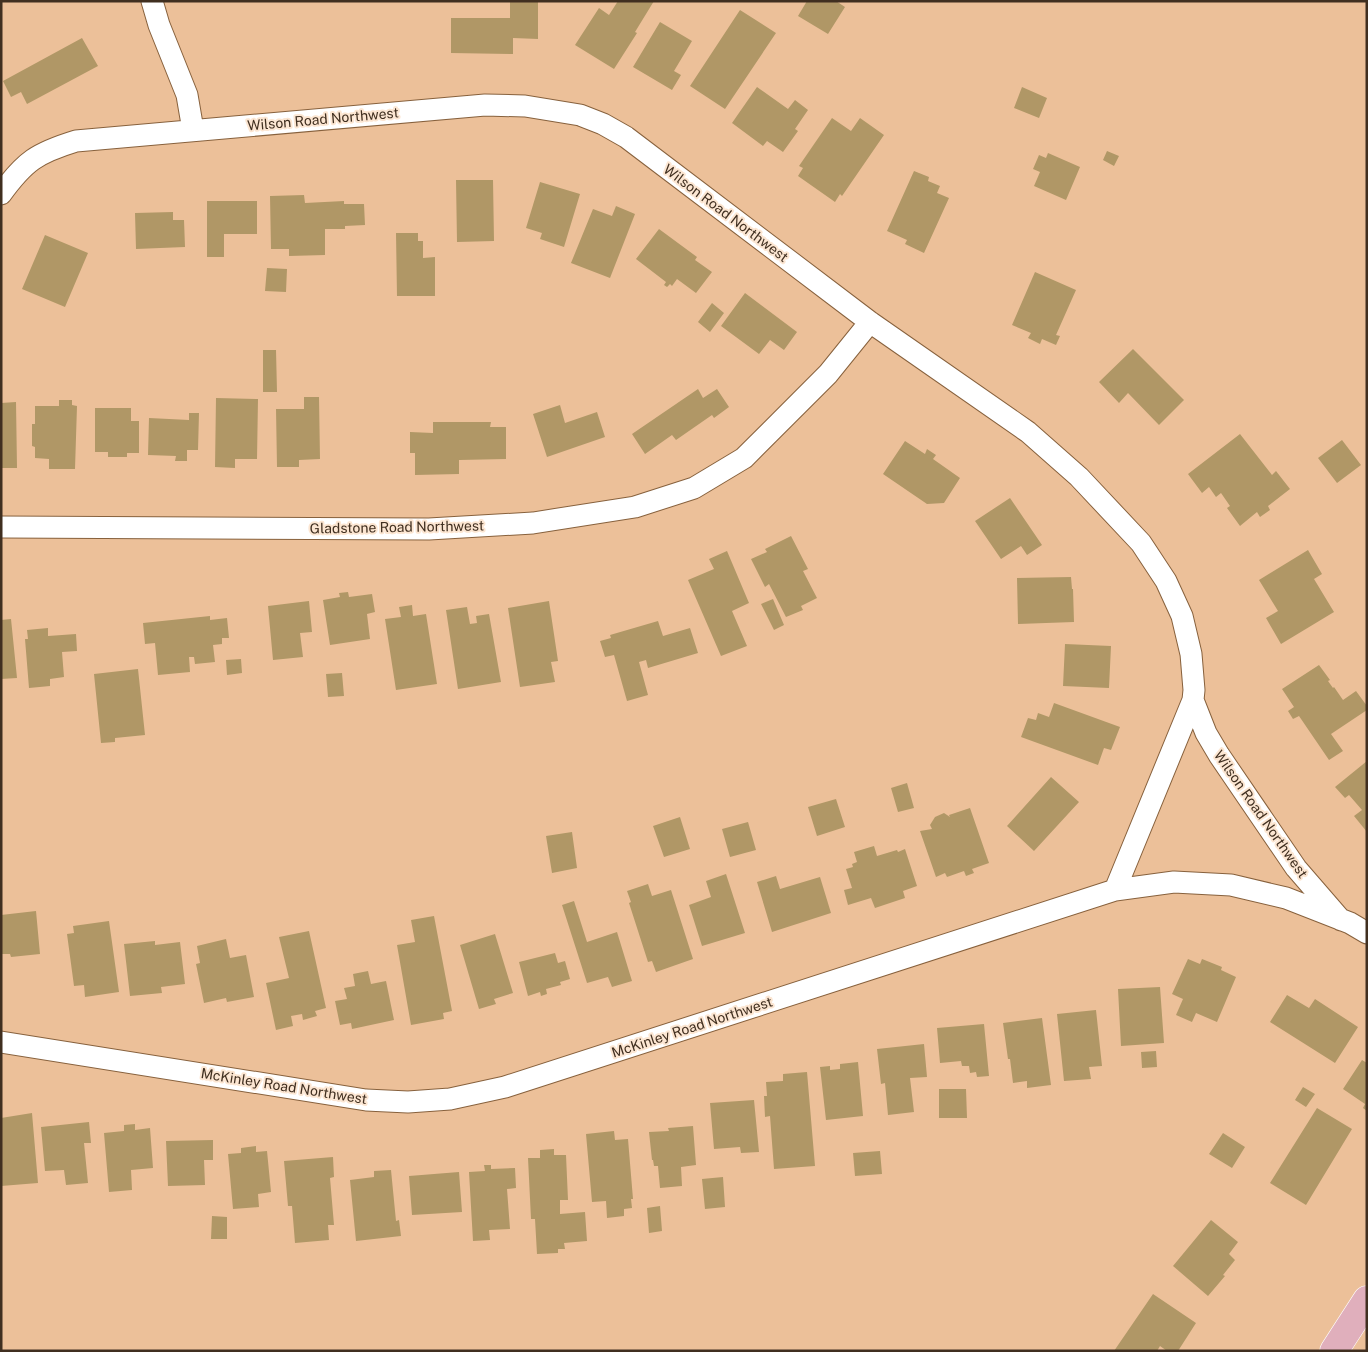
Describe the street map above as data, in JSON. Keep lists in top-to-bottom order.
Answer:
{
  "streets": {
    "street": ["Wilson Road Northwest", "Gladstone Road Northwest", "McKinley Road Northwest"]
  },
  "crossings": [
    ["Wilson Road Northwest", "Gladstone Road Northwest"],
    ["Wilson Road Northwest", "McKinley Road Northwest"]
  ]
}
